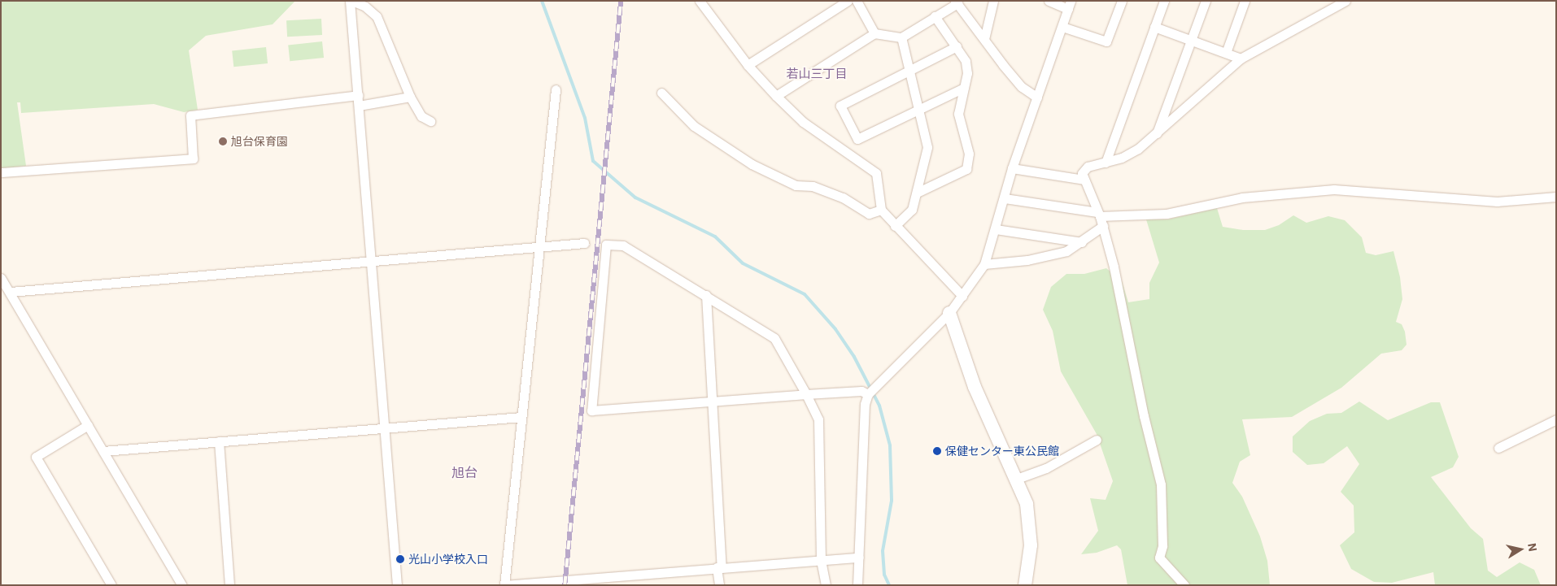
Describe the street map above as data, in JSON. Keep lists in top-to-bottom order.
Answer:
{
  "districts": ["若山三丁目", "旭台"],
  "places": ["旭台保育園", "保健センター東公民館", "光山小学校入口"],
  "north": "right"
}
